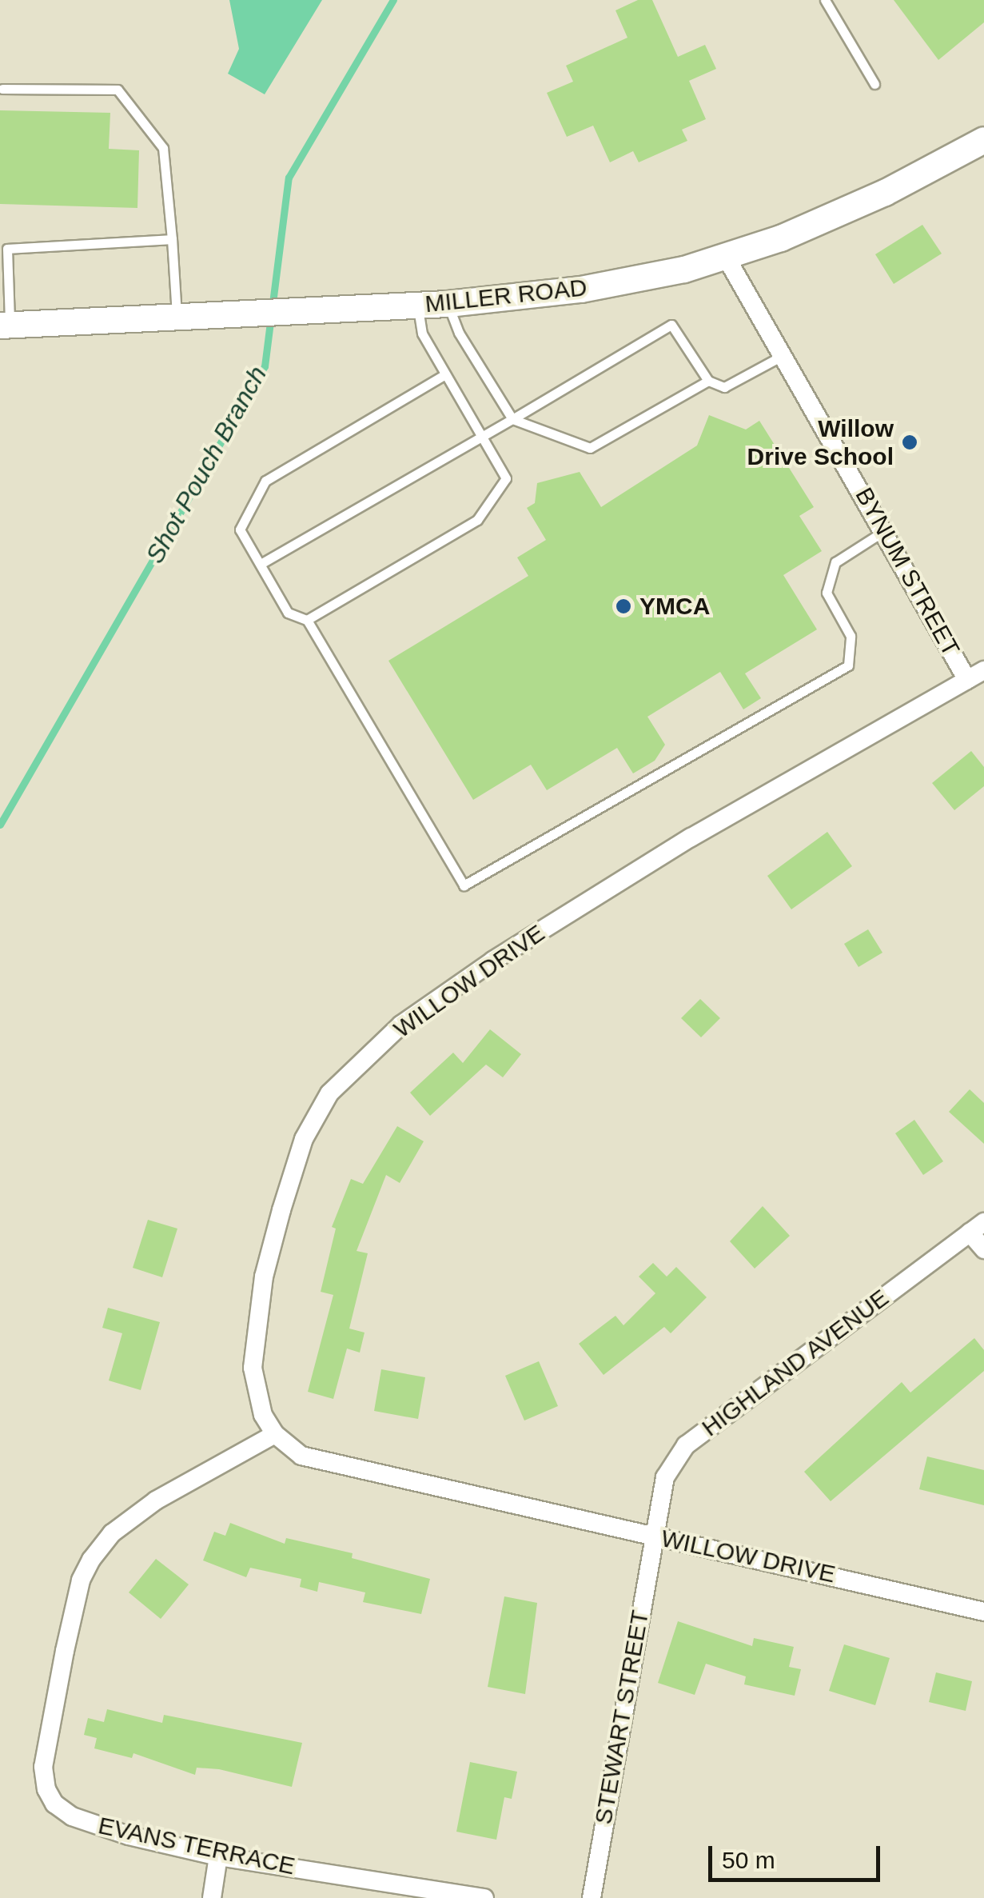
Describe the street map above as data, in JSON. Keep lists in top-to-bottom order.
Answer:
{
  "streets": {
    "main road": ["MILLER ROAD"],
    "street": [
      "BYNUM STREET",
      "WILLOW DRIVE",
      "HIGHLAND AVENUE",
      "STEWART STREET",
      "EVANS TERRACE"
    ]
  },
  "crossings": [
    ["MILLER ROAD", "BYNUM STREET"],
    ["BYNUM STREET", "WILLOW DRIVE"],
    ["WILLOW DRIVE", "HIGHLAND AVENUE"],
    ["WILLOW DRIVE", "STEWART STREET"],
    ["WILLOW DRIVE", "EVANS TERRACE"],
    ["HIGHLAND AVENUE", "STEWART STREET"]
  ],
  "water": ["Shot Pouch Branch"],
  "places": ["Willow Drive School", "YMCA"],
  "scale_bar": "50 m"
}
